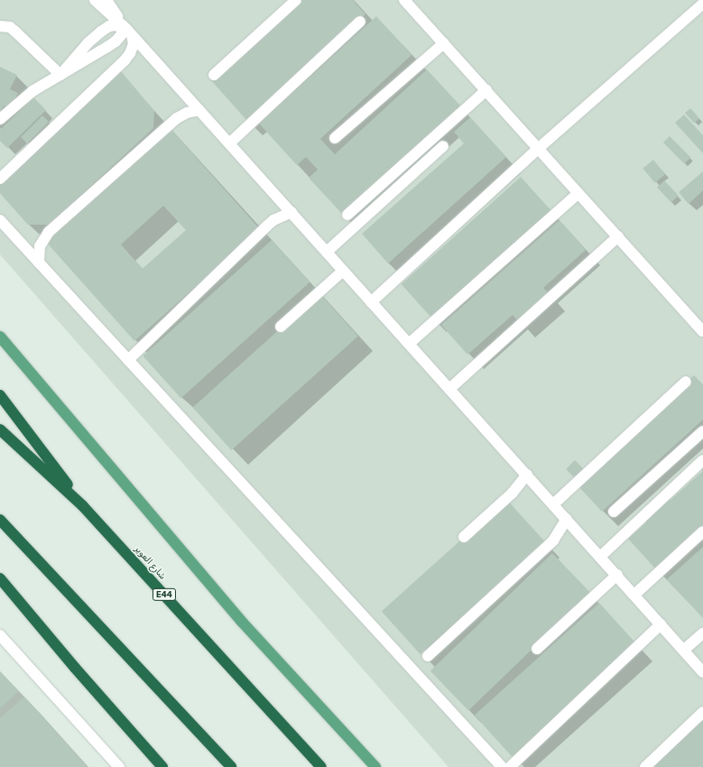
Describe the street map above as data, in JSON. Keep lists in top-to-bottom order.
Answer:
{
  "streets": {
    "highway": ["شارع العوير", "E44"]
  }
}
